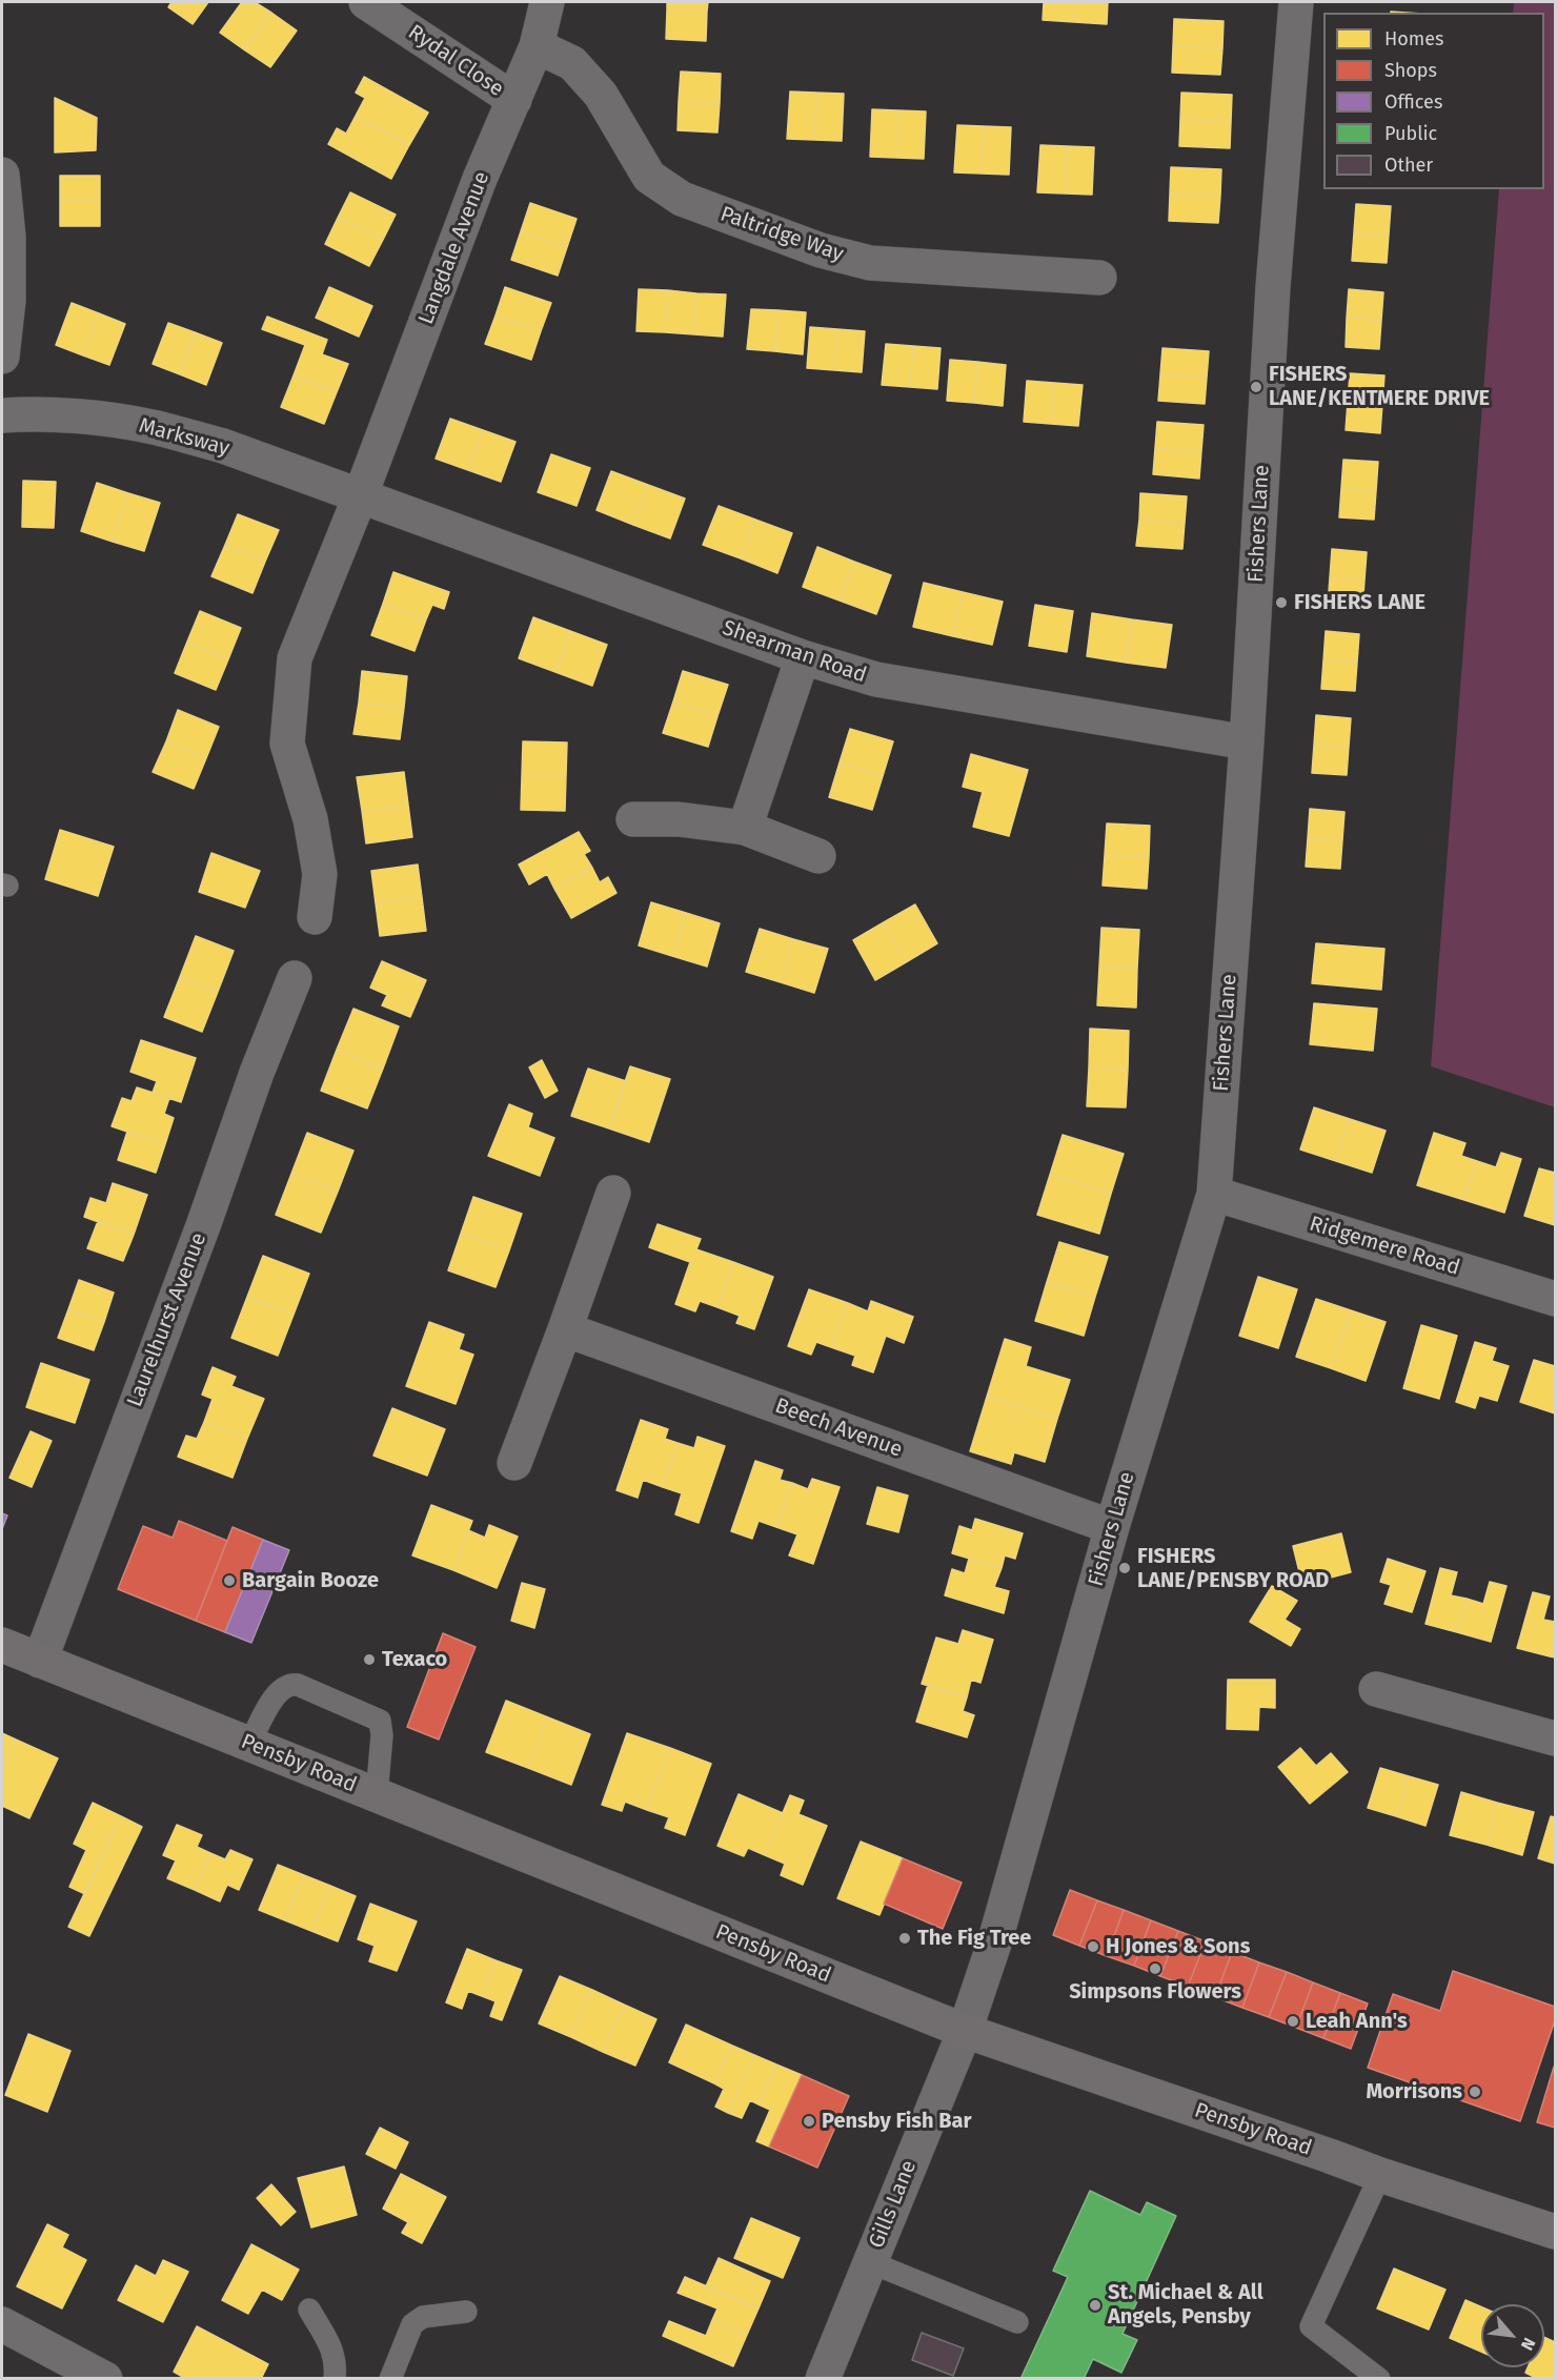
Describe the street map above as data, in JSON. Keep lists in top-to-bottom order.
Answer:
{
  "streets": {
    "main road": ["Pensby Road"],
    "street": [
      "Rydal Close",
      "Paltridge Way",
      "Langdale Avenue",
      "Marksway",
      "Fishers Lane",
      "Shearman Road",
      "Ridgemere Road",
      "Laurelhurst Avenue",
      "Beech Avenue",
      "Gills Lane"
    ]
  },
  "crossings": [
    ["Rydal Close", "Langdale Avenue"],
    ["Paltridge Way", "Langdale Avenue"],
    ["Langdale Avenue", "Marksway"],
    ["Langdale Avenue", "Shearman Road"],
    ["Marksway", "Shearman Road"],
    ["Fishers Lane", "Shearman Road"],
    ["Fishers Lane", "Ridgemere Road"],
    ["Fishers Lane", "Beech Avenue"],
    ["Fishers Lane", "Pensby Road"],
    ["Fishers Lane", "Gills Lane"],
    ["Laurelhurst Avenue", "Pensby Road"],
    ["Pensby Road", "Gills Lane"]
  ],
  "places": [
    "FISHERS LANE/KENTMERE DRIVE",
    "FISHERS LANE",
    "FISHERS LANE/PENSBY ROAD",
    "Bargain Booze",
    "Texaco",
    "The Fig Tree",
    "H Jones & Sons",
    "Simpsons Flowers",
    "Leah Ann's",
    "Morrisons",
    "Pensby Fish Bar",
    "St. Michael & All Angels, Pensby"
  ],
  "legend": [
    "Homes",
    "Shops",
    "Offices",
    "Public",
    "Other"
  ],
  "north": "bottom right"
}
